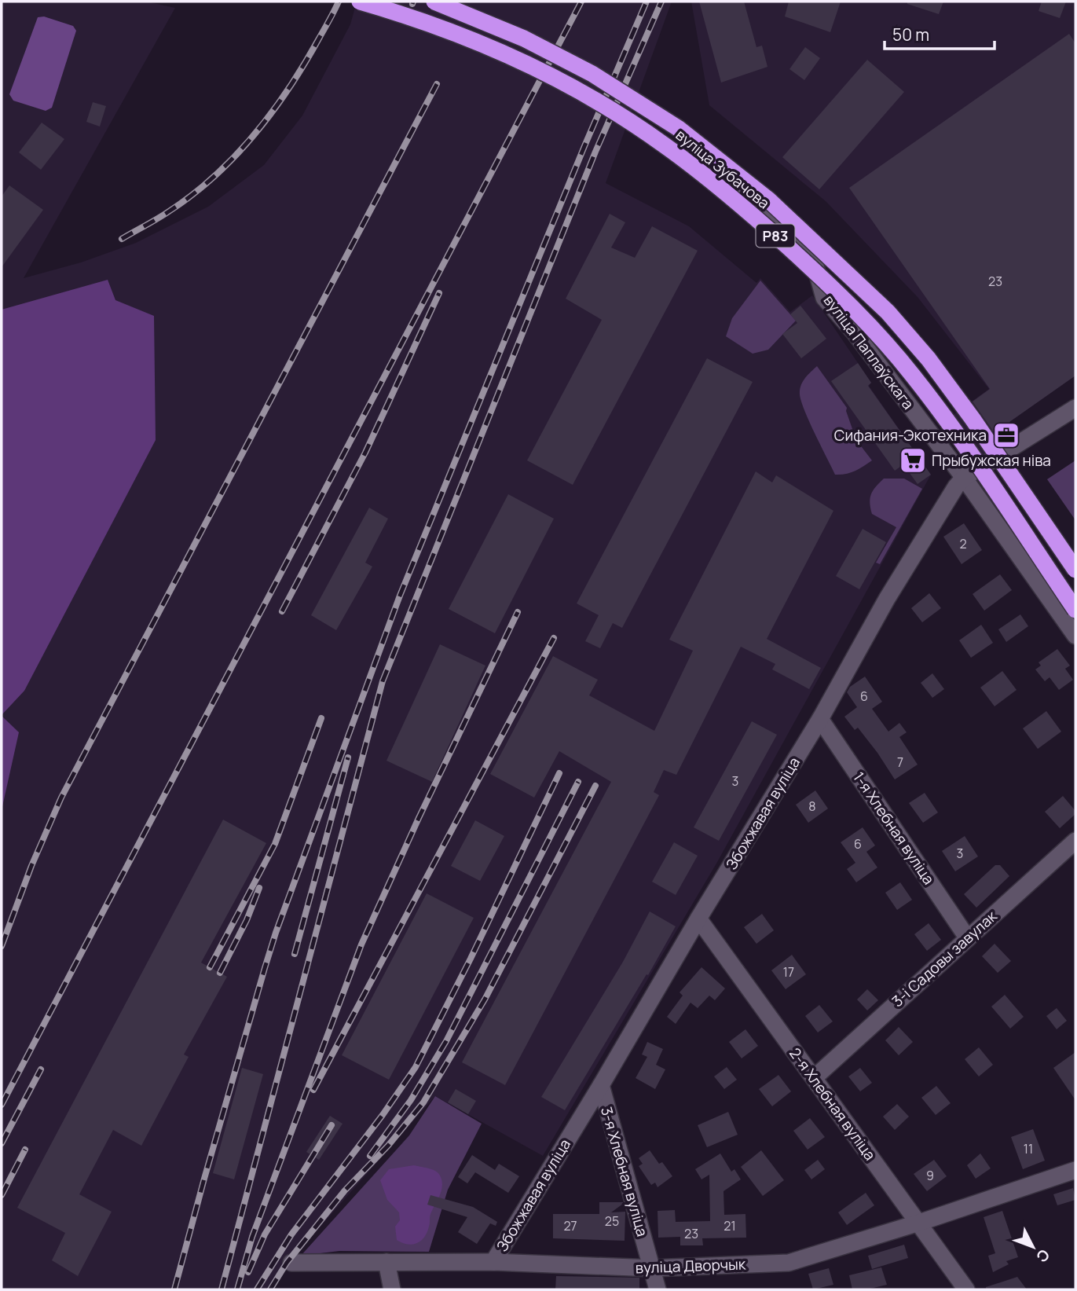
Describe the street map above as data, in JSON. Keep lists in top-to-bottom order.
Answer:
{
  "streets": {
    "highway": ["вуліца Зубачова", "Р83"],
    "street": [
      "вуліца Паплаўскага",
      "Збожжавая вуліца",
      "1-я Хлебная вуліца",
      "3-і Садовы завулак",
      "2-я Хлебная вуліца",
      "3-я Хлебная вуліца",
      "вуліца Дворчык"
    ]
  },
  "crossings": [
    ["вуліца Паплаўскага", "Збожжавая вуліца"],
    ["Збожжавая вуліца", "1-я Хлебная вуліца"],
    ["Збожжавая вуліца", "2-я Хлебная вуліца"],
    ["Збожжавая вуліца", "3-я Хлебная вуліца"],
    ["Збожжавая вуліца", "вуліца Дворчык"],
    ["1-я Хлебная вуліца", "3-і Садовы завулак"],
    ["3-і Садовы завулак", "2-я Хлебная вуліца"],
    ["2-я Хлебная вуліца", "вуліца Дворчык"],
    ["3-я Хлебная вуліца", "вуліца Дворчык"]
  ],
  "places": {
    "office": ["Сифания-Экотехника"],
    "supermarket": ["Прыбужская ніва"]
  },
  "house_numbers": [
    "23",
    "2",
    "6",
    "7",
    "3",
    "8",
    "6",
    "3",
    "17",
    "11",
    "9",
    "25",
    "27",
    "21",
    "23"
  ],
  "scale_bar": "50 m",
  "north": "bottom right"
}
